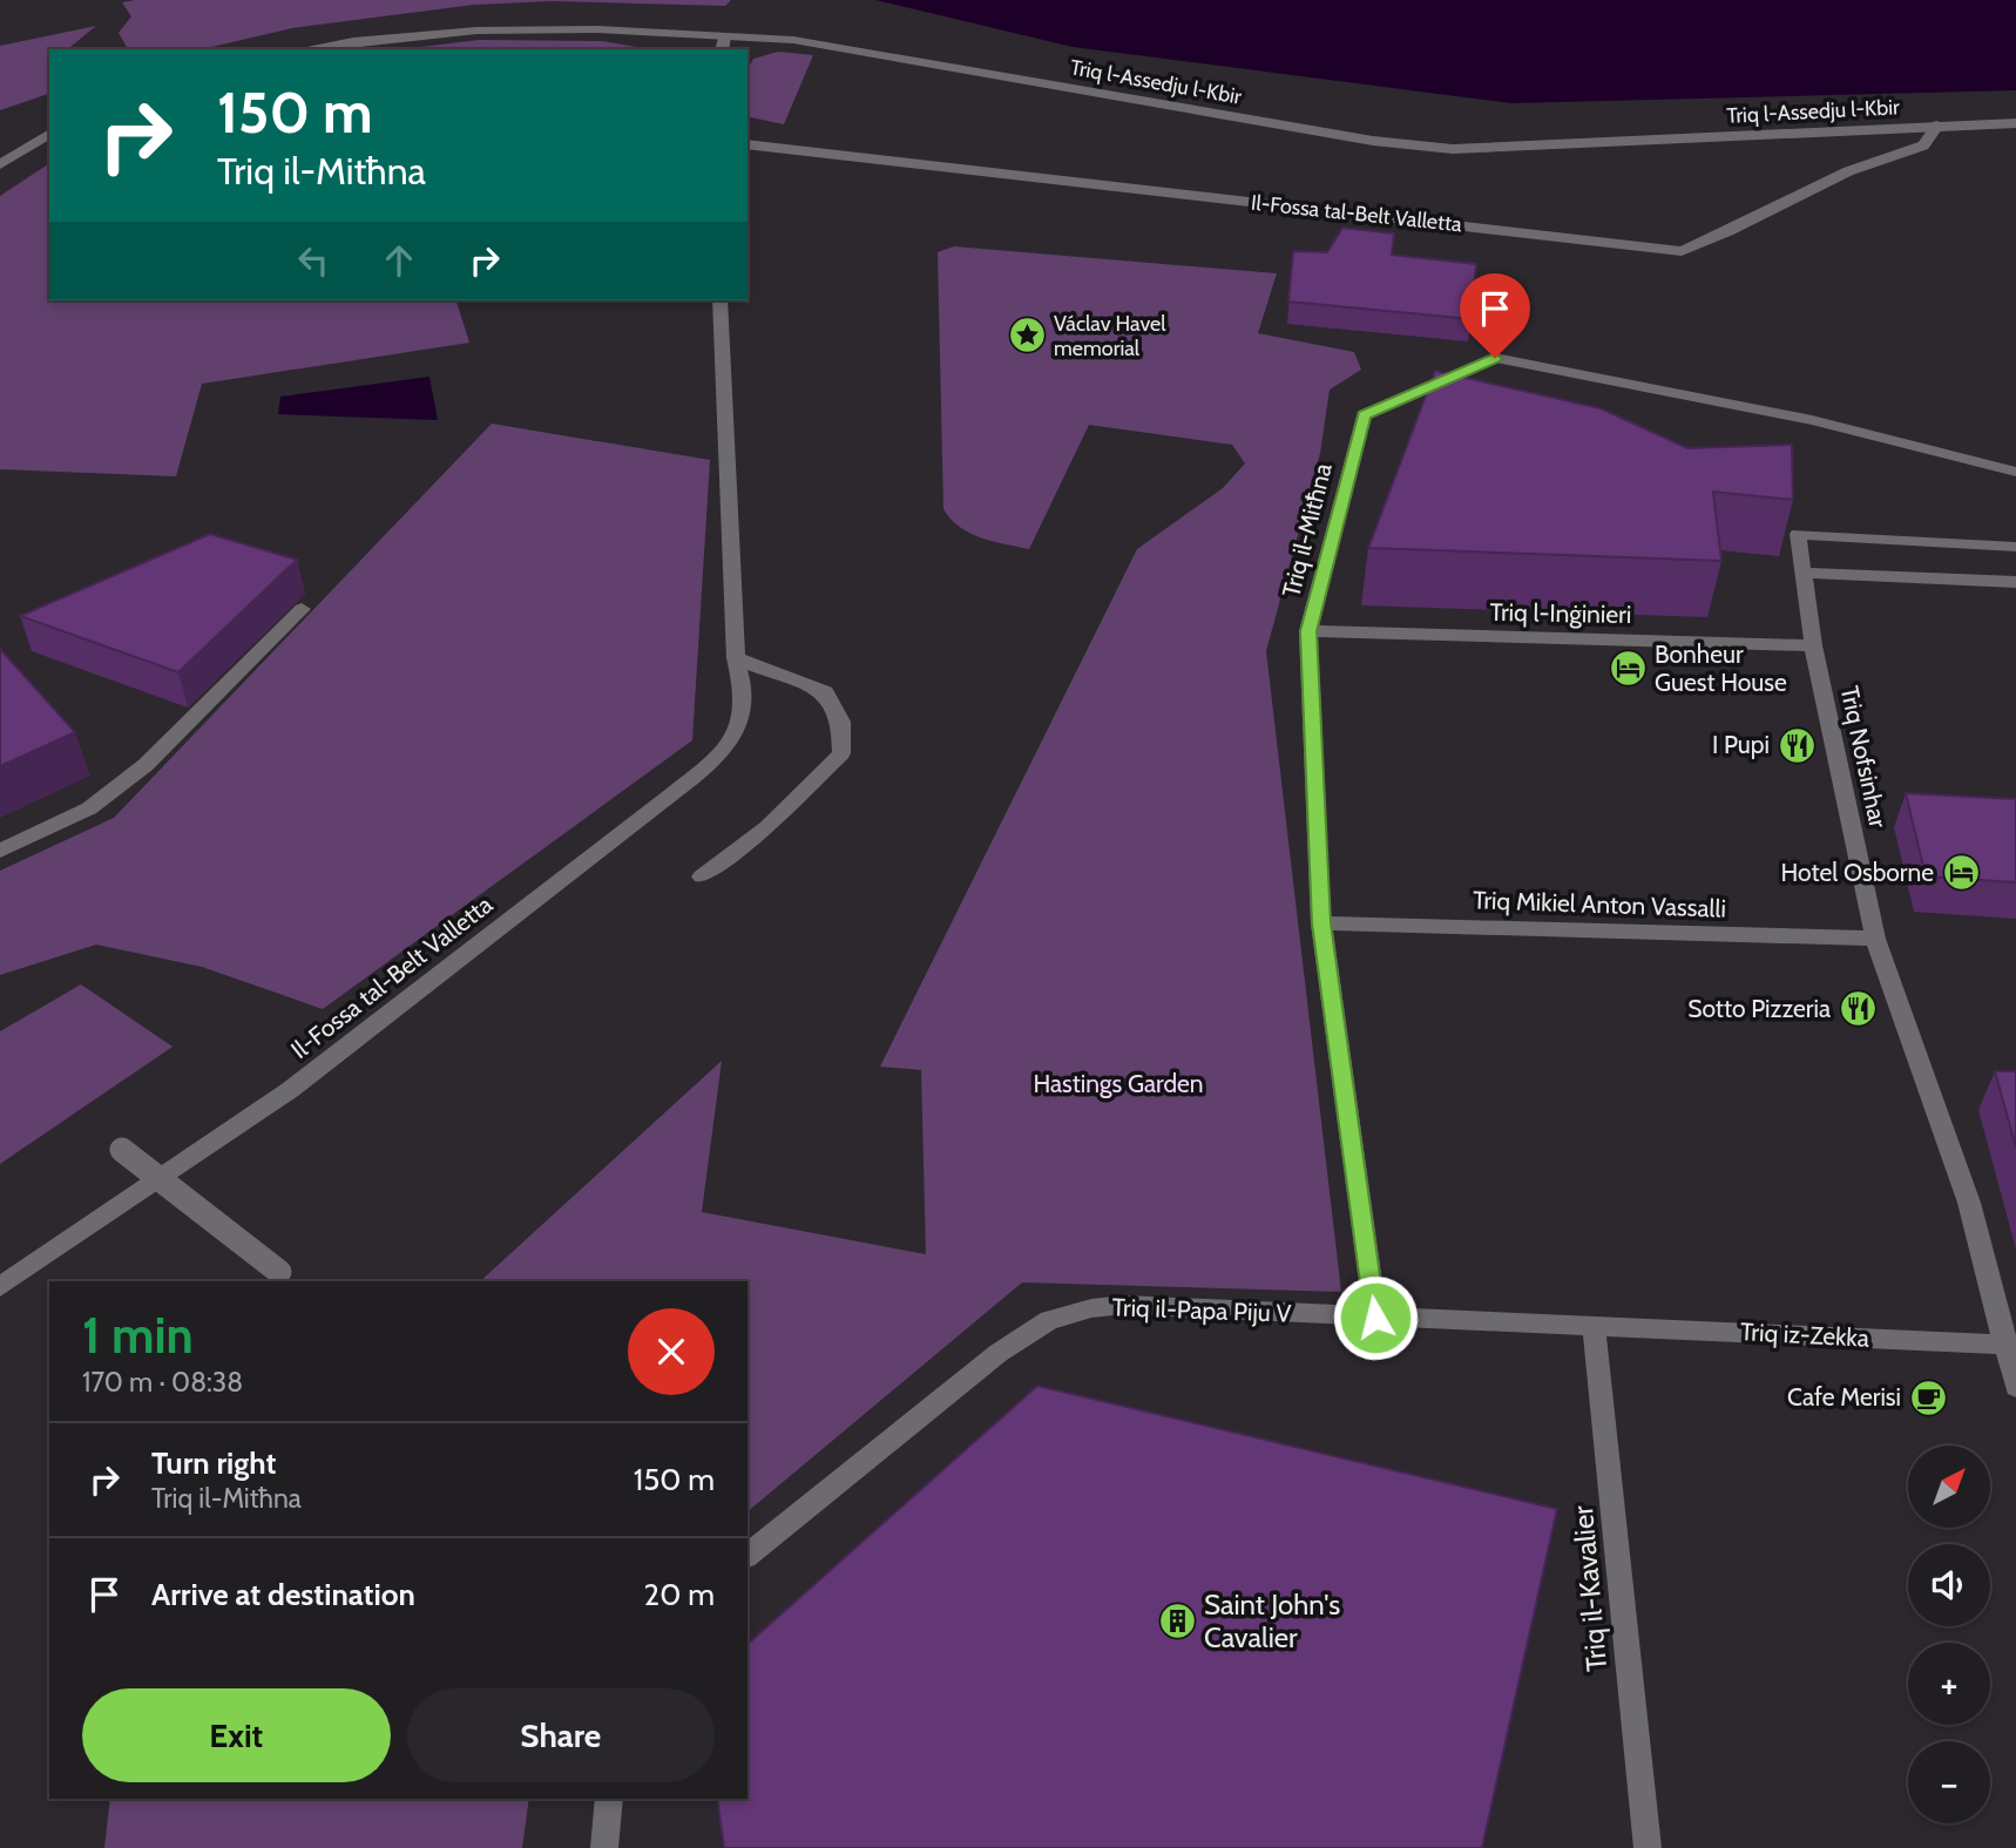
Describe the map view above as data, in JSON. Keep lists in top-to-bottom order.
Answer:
{
  "streets": {
    "street": [
      "Triq l-Assedju l-Kbir",
      "Il-Fossa tal-Belt Valletta",
      "Triq il-Mitħna",
      "Triq l-Inġinieri",
      "Triq Nofsinhar",
      "Triq Mikiel Anton Vassalli",
      "Triq il-Papa Piju V",
      "Triq iz-Zekka",
      "Triq il-Kavalier"
    ]
  },
  "crossings": [
    ["Triq l-Assedju l-Kbir", "Il-Fossa tal-Belt Valletta"],
    ["Triq il-Mitħna", "Triq l-Inġinieri"],
    ["Triq il-Mitħna", "Triq Mikiel Anton Vassalli"],
    ["Triq il-Mitħna", "Triq il-Papa Piju V"],
    ["Triq l-Inġinieri", "Triq Nofsinhar"],
    ["Triq Nofsinhar", "Triq Mikiel Anton Vassalli"],
    ["Triq Nofsinhar", "Triq iz-Zekka"],
    ["Triq il-Papa Piju V", "Triq iz-Zekka"],
    ["Triq il-Papa Piju V", "Triq il-Kavalier"],
    ["Triq iz-Zekka", "Triq il-Kavalier"]
  ],
  "parks": ["Hastings Garden"],
  "places": {
    "place": ["Václav Havel memorial"],
    "hotel": ["Bonheur Guest House", "Hotel Osborne"],
    "restaurant": ["I Pupi", "Sotto Pizzeria"],
    "cafe": ["Cafe Merisi"],
    "building": ["Saint John's Cavalier"]
  },
  "north": "top right",
  "page": {
    "turn": ["150 m", "Triq il-Mitħna"],
    "heading": ["1 min", "170 m · 08:38"],
    "list": [
      {
        "name": "Turn right",
        "note": "Triq il-Mitħna",
        "value": "150 m"
      },
      {
        "name": "Arrive at destination",
        "value": "20 m"
      }
    ],
    "map_buttons": ["+", "−"],
    "buttons": ["Exit", "Share"]
  }
}
